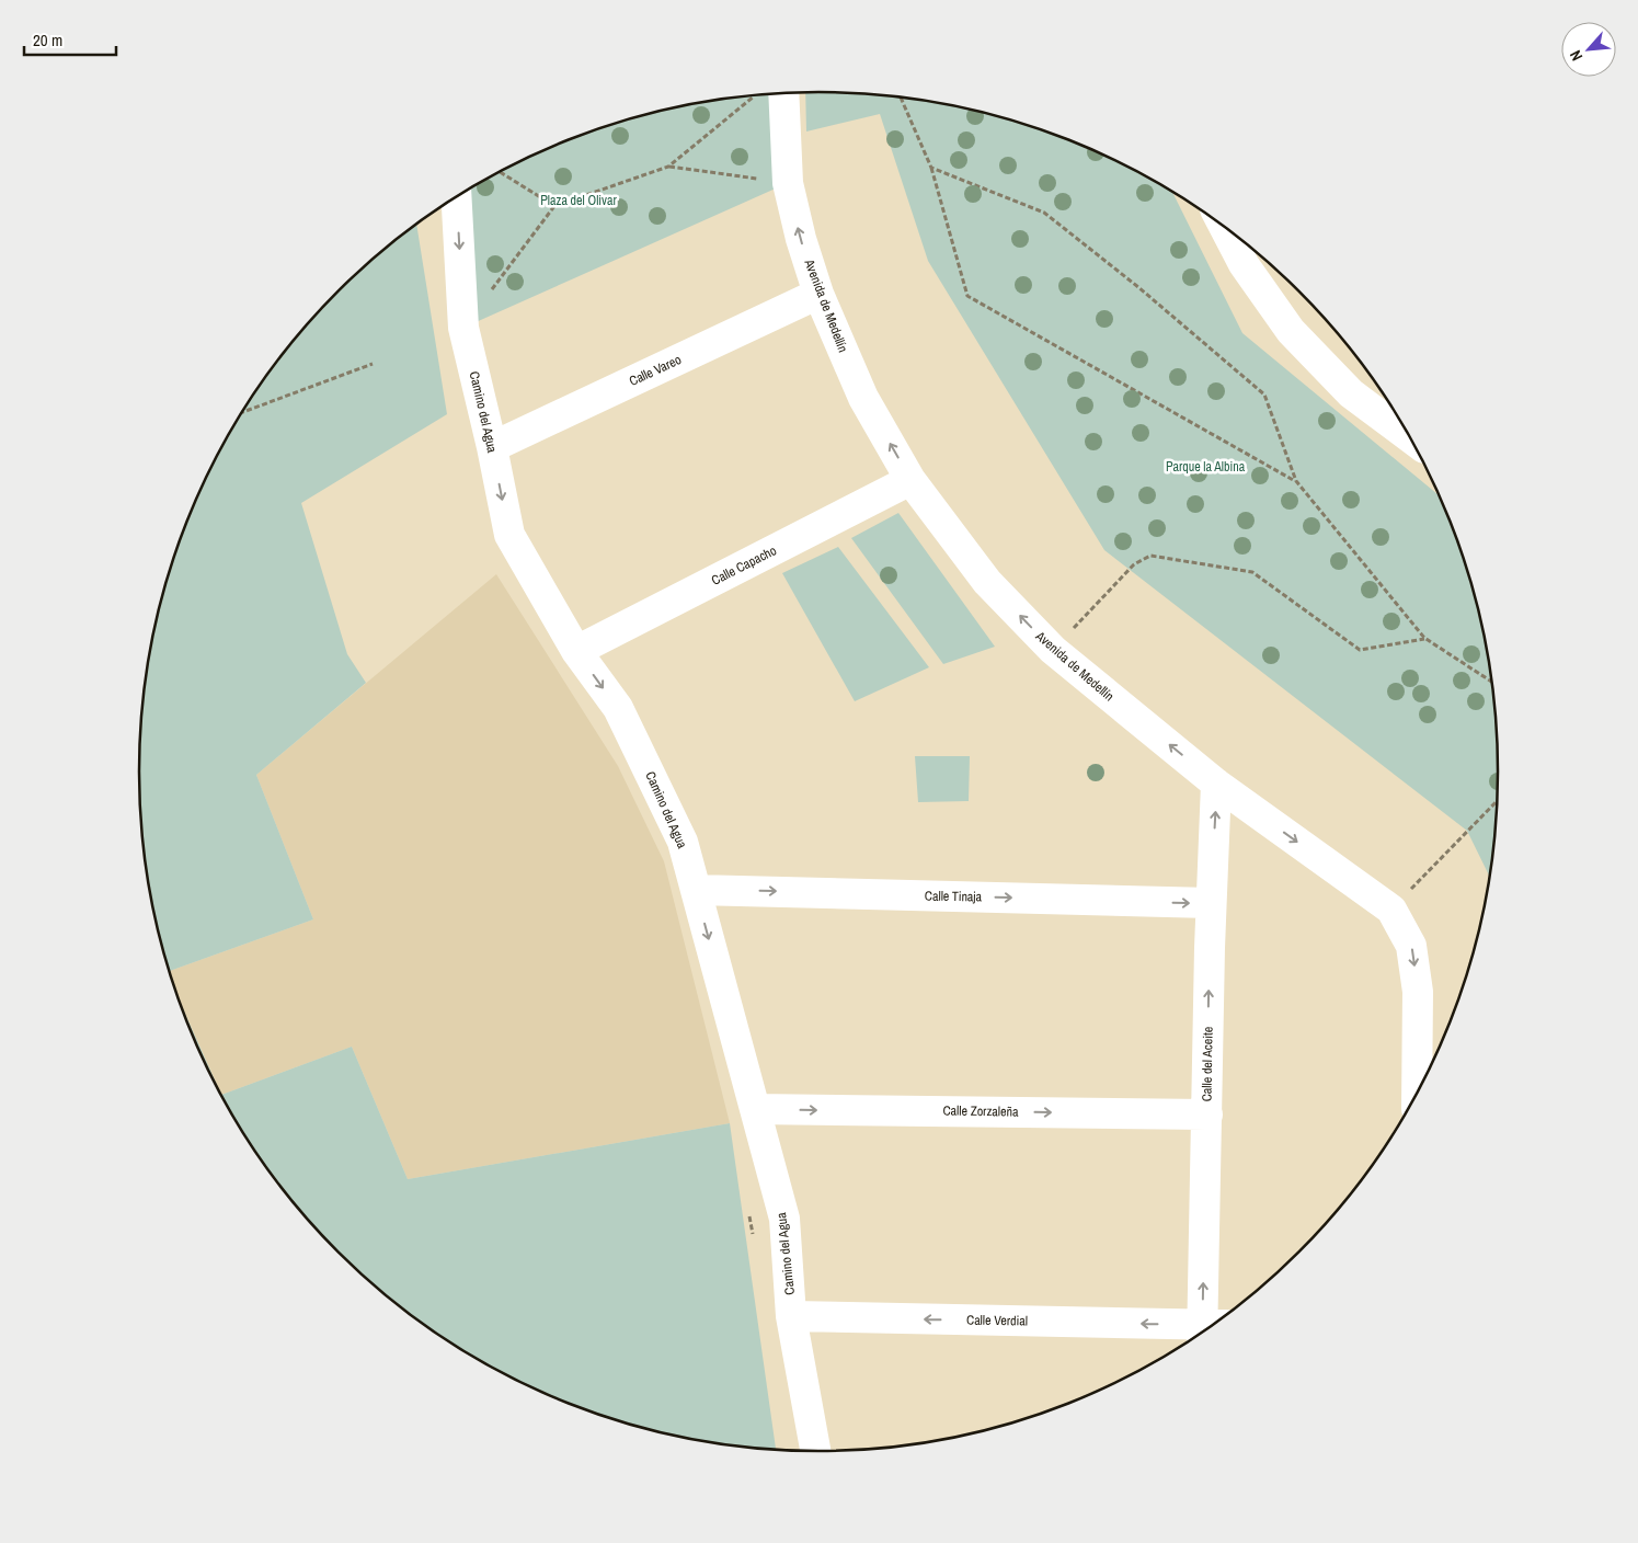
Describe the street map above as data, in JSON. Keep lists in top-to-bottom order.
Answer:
{
  "streets": {
    "street": [
      "Avenida de Medellín",
      "Calle Vareo",
      "Camino del Agua",
      "Calle Capacho",
      "Calle Tinaja",
      "Calle del Aceite",
      "Calle Zorzaleña",
      "Calle Verdial"
    ]
  },
  "crossings": [
    ["Avenida de Medellín", "Calle Vareo"],
    ["Avenida de Medellín", "Calle Capacho"],
    ["Avenida de Medellín", "Calle del Aceite"],
    ["Calle Vareo", "Camino del Agua"],
    ["Camino del Agua", "Calle Capacho"],
    ["Camino del Agua", "Calle Tinaja"],
    ["Camino del Agua", "Calle Zorzaleña"],
    ["Camino del Agua", "Calle Verdial"],
    ["Calle Tinaja", "Calle del Aceite"],
    ["Calle del Aceite", "Calle Zorzaleña"]
  ],
  "one_way": [
    "Camino del Agua",
    "Calle Tinaja",
    "Calle del Aceite",
    "Calle Zorzaleña",
    "Calle Verdial"
  ],
  "parks": ["Plaza del Olivar", "Parque la Albina"],
  "scale_bar": "20 m",
  "north": "bottom left"
}
